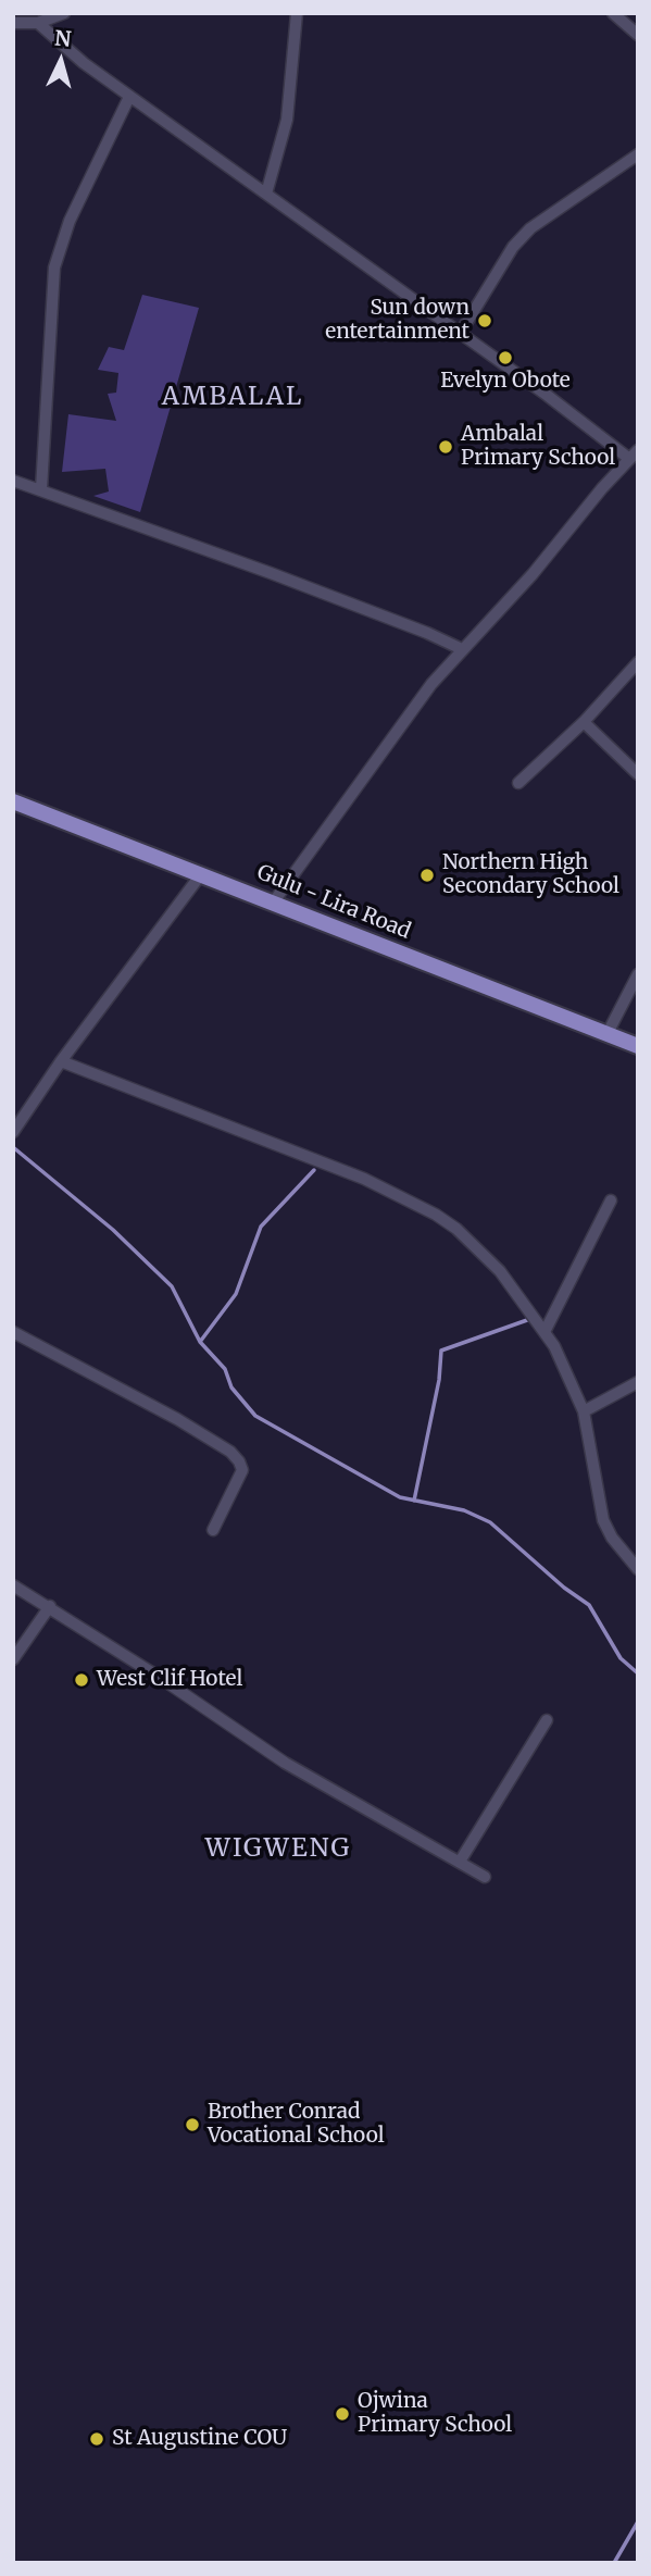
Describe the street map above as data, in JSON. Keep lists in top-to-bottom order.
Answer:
{
  "streets": {
    "main road": ["Gulu - Lira Road"]
  },
  "districts": ["AMBALAL", "WIGWENG"],
  "places": [
    "Sun down entertainment",
    "Evelyn Obote",
    "Ambalal Primary School",
    "Northern High Secondary School",
    "West Clif Hotel",
    "Brother Conrad Vocational School",
    "Ojwina Primary School",
    "St Augustine COU"
  ],
  "north": "top"
}
